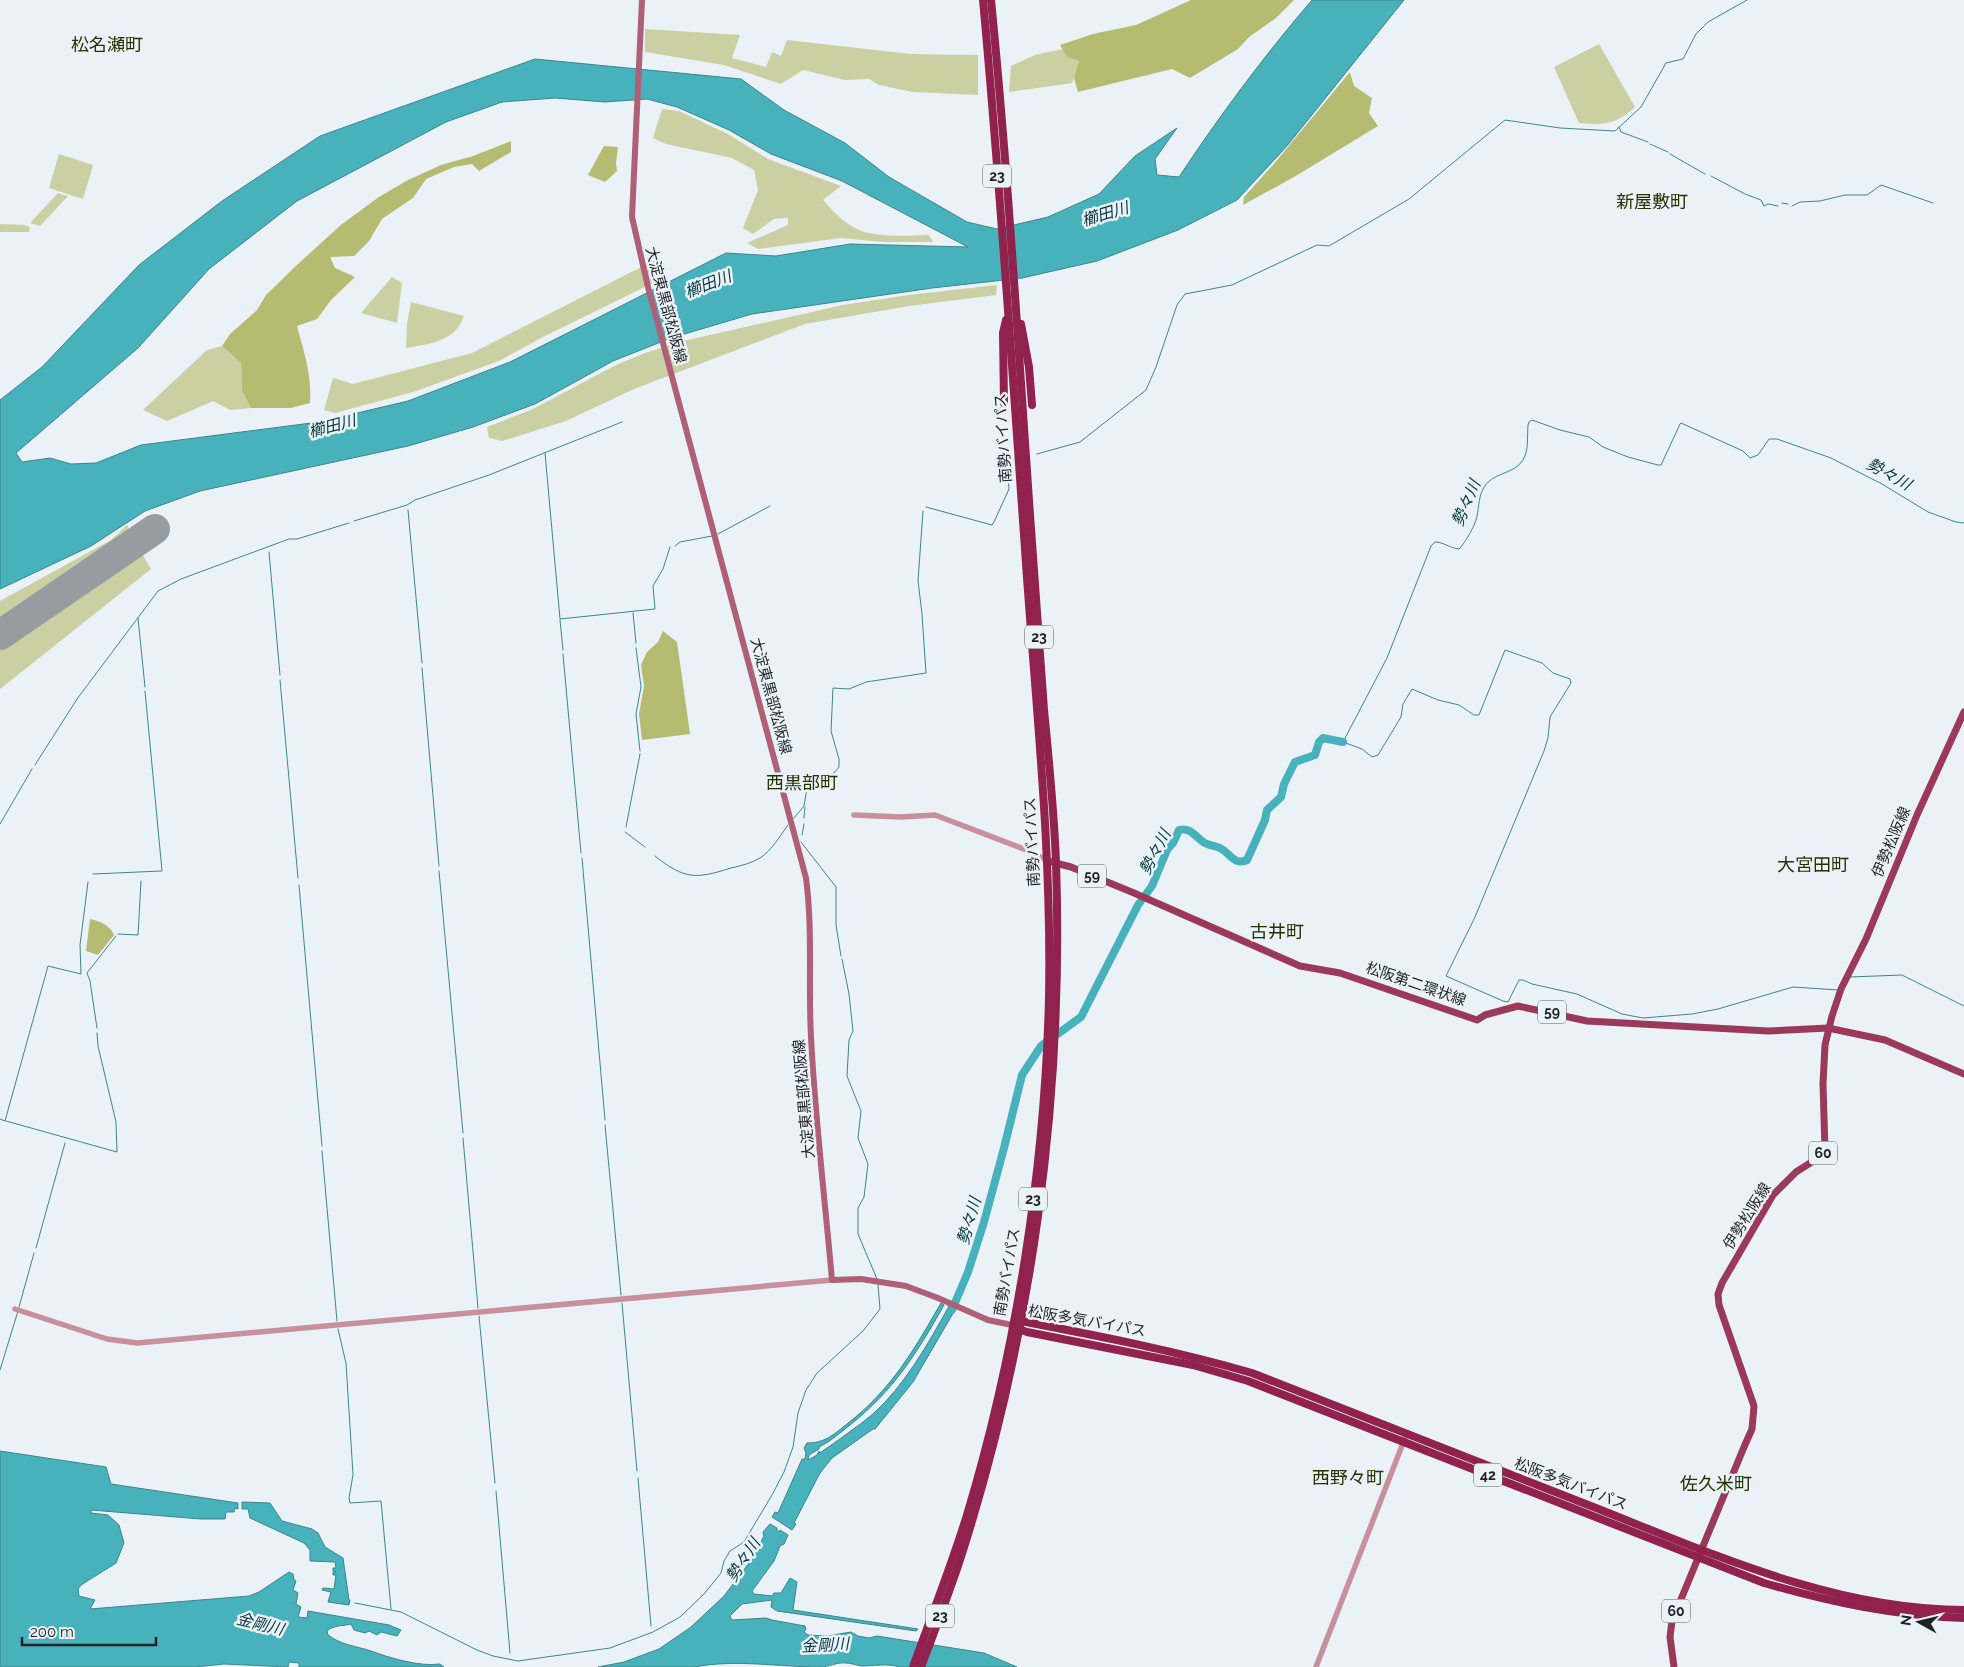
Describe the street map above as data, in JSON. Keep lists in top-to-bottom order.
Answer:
{
  "streets": {
    "highway": [
      "23",
      "南勢バイパス",
      "松阪多気バイパス",
      "42"
    ],
    "main road": [
      "大淀東黒部松阪線",
      "伊勢松阪線",
      "59",
      "松阪第二環状線",
      "60"
    ]
  },
  "crossings": [
    ["南勢バイパス", "松阪第二環状線"],
    ["南勢バイパス", "松阪多気バイパス"],
    ["伊勢松阪線", "松阪第二環状線"],
    ["伊勢松阪線", "松阪多気バイパス"]
  ],
  "districts": [
    "松名瀬町",
    "新屋敷町",
    "西黒部町",
    "大宮田町",
    "古井町",
    "西野々町",
    "佐久米町"
  ],
  "water": ["櫛田川", "勢々川", "金剛川"],
  "scale_bar": "200 m",
  "north": "left"
}
